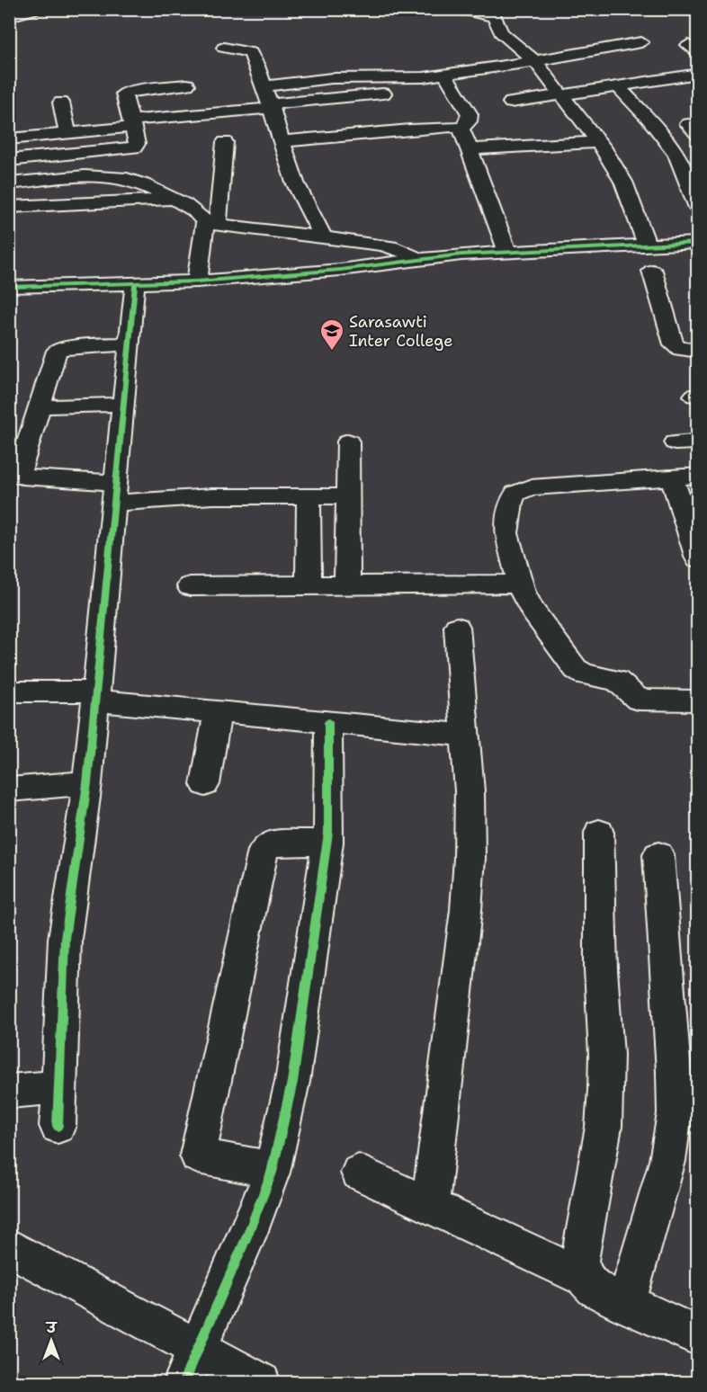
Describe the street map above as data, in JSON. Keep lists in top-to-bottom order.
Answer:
{
  "places": {
    "school or university": ["Sarasawti Inter College"]
  },
  "north": "top"
}
